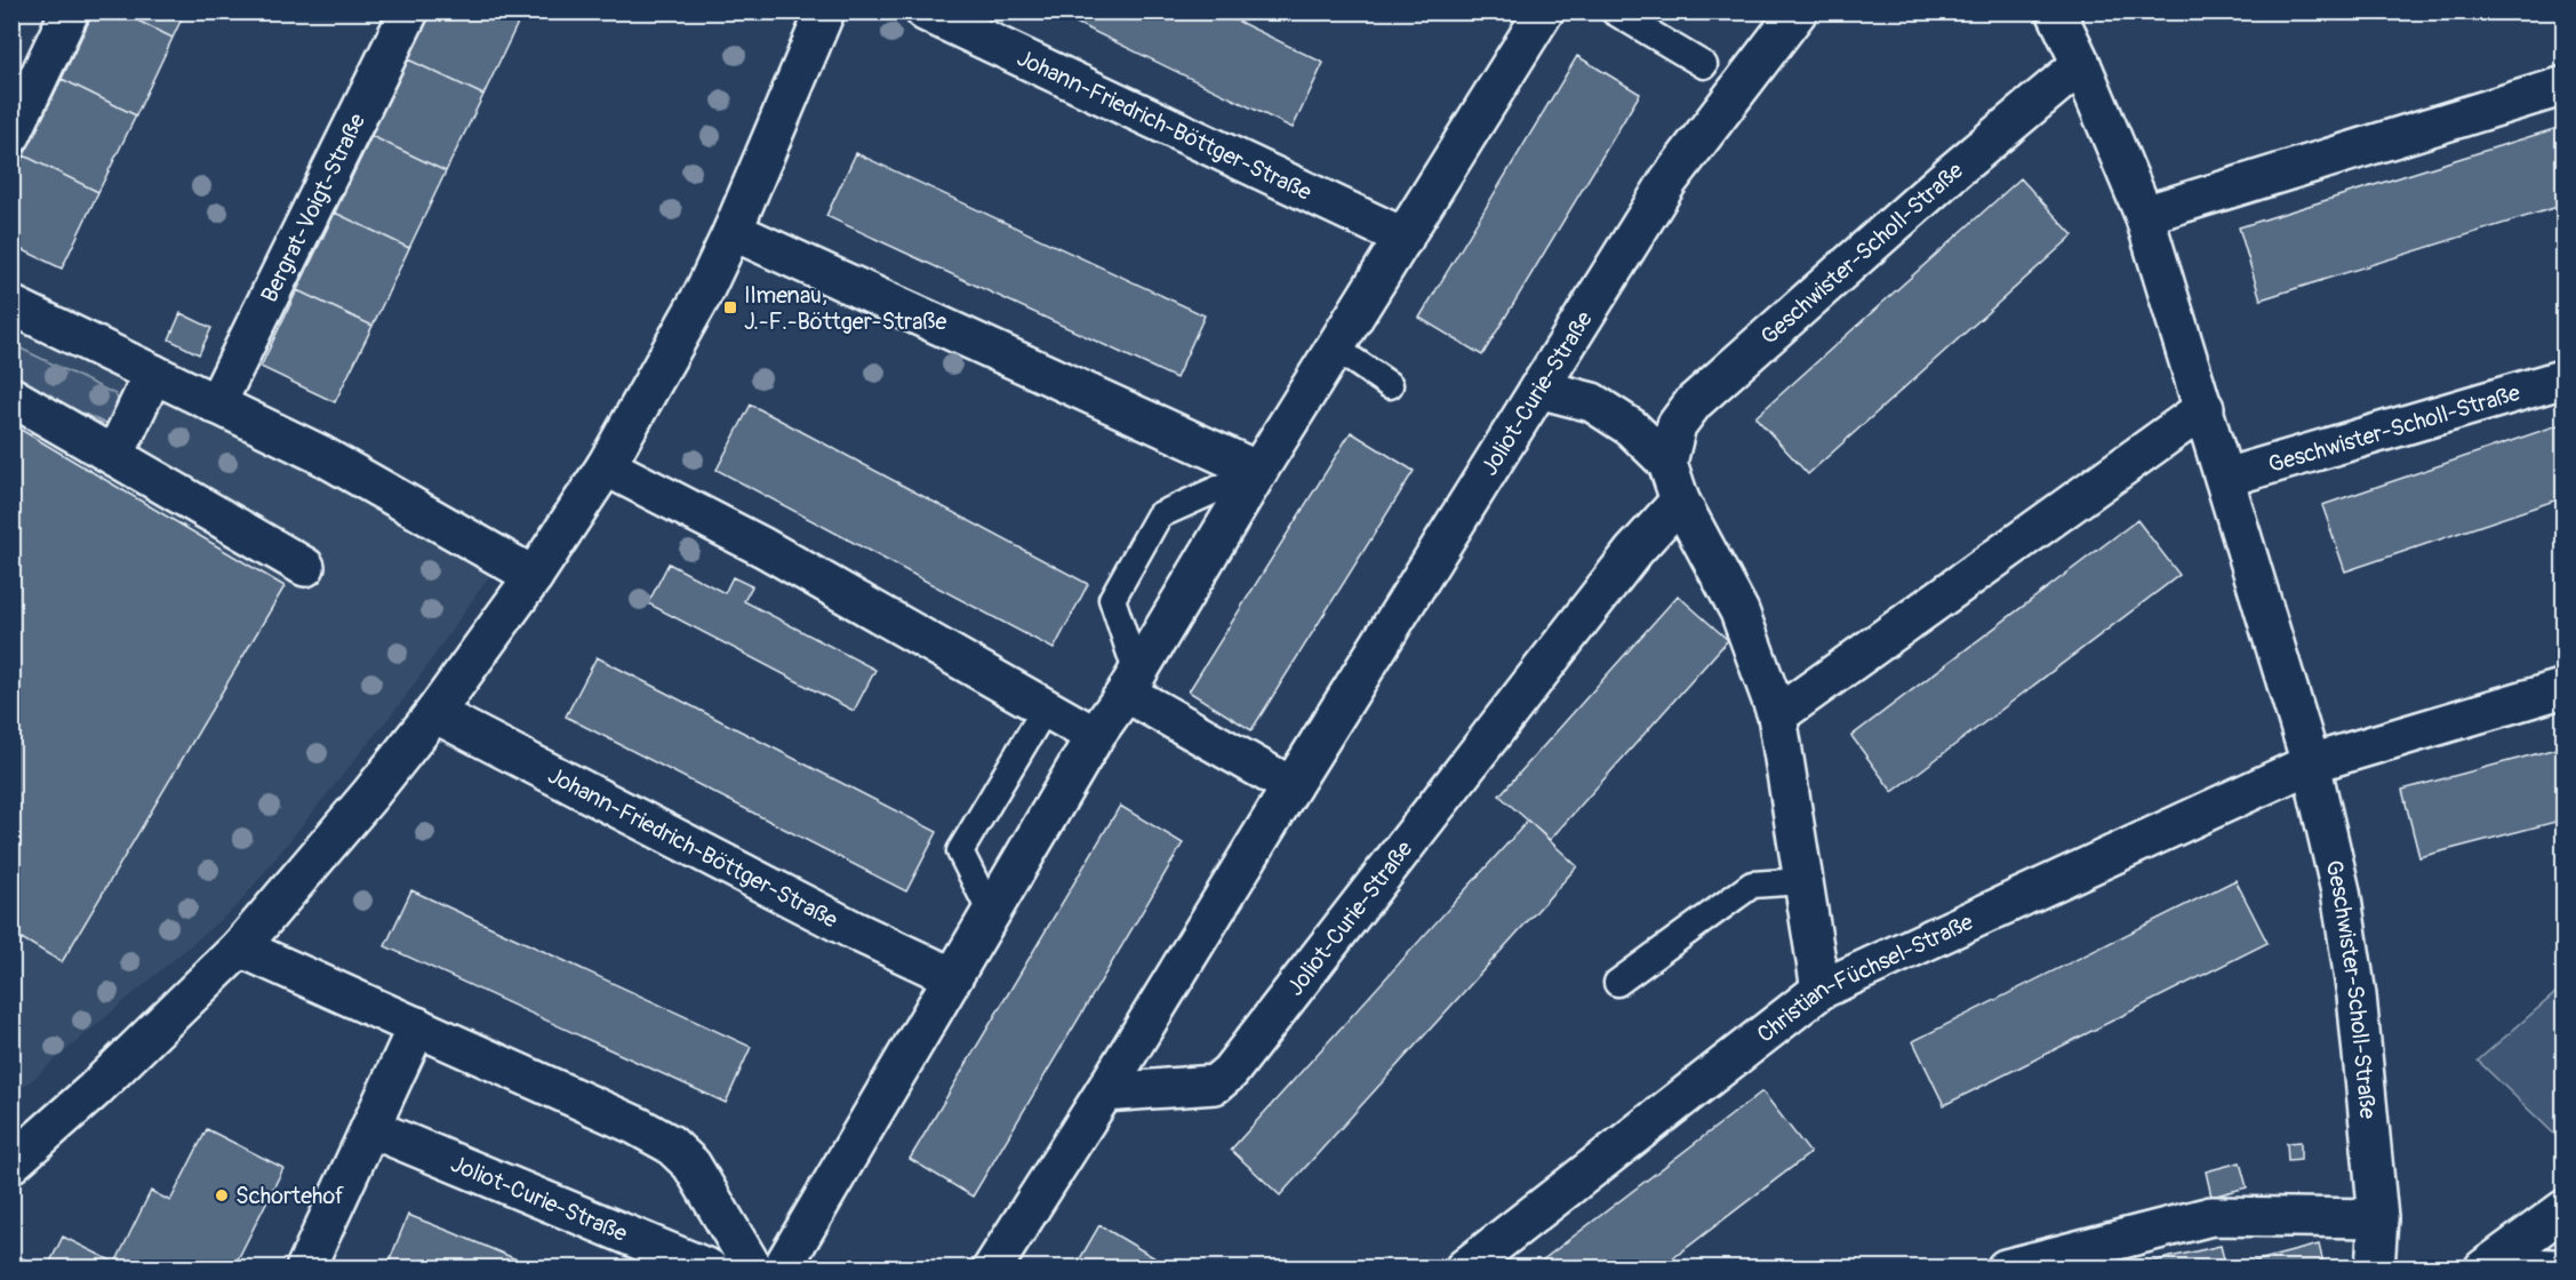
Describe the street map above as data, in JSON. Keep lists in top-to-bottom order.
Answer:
{
  "streets": {
    "street": [
      "Johann-Friedrich-Böttger-Straße",
      "Bergrat-Voigt-Straße",
      "Geschwister-Scholl-Straße",
      "Joliot-Curie-Straße",
      "Christian-Füchsel-Straße"
    ]
  },
  "crossings": [
    ["Geschwister-Scholl-Straße", "Christian-Füchsel-Straße"]
  ],
  "places": {
    "transit": ["Ilmenau, J.-F.-Böttger-Straße"],
    "other": ["Schortehof"]
  }
}
